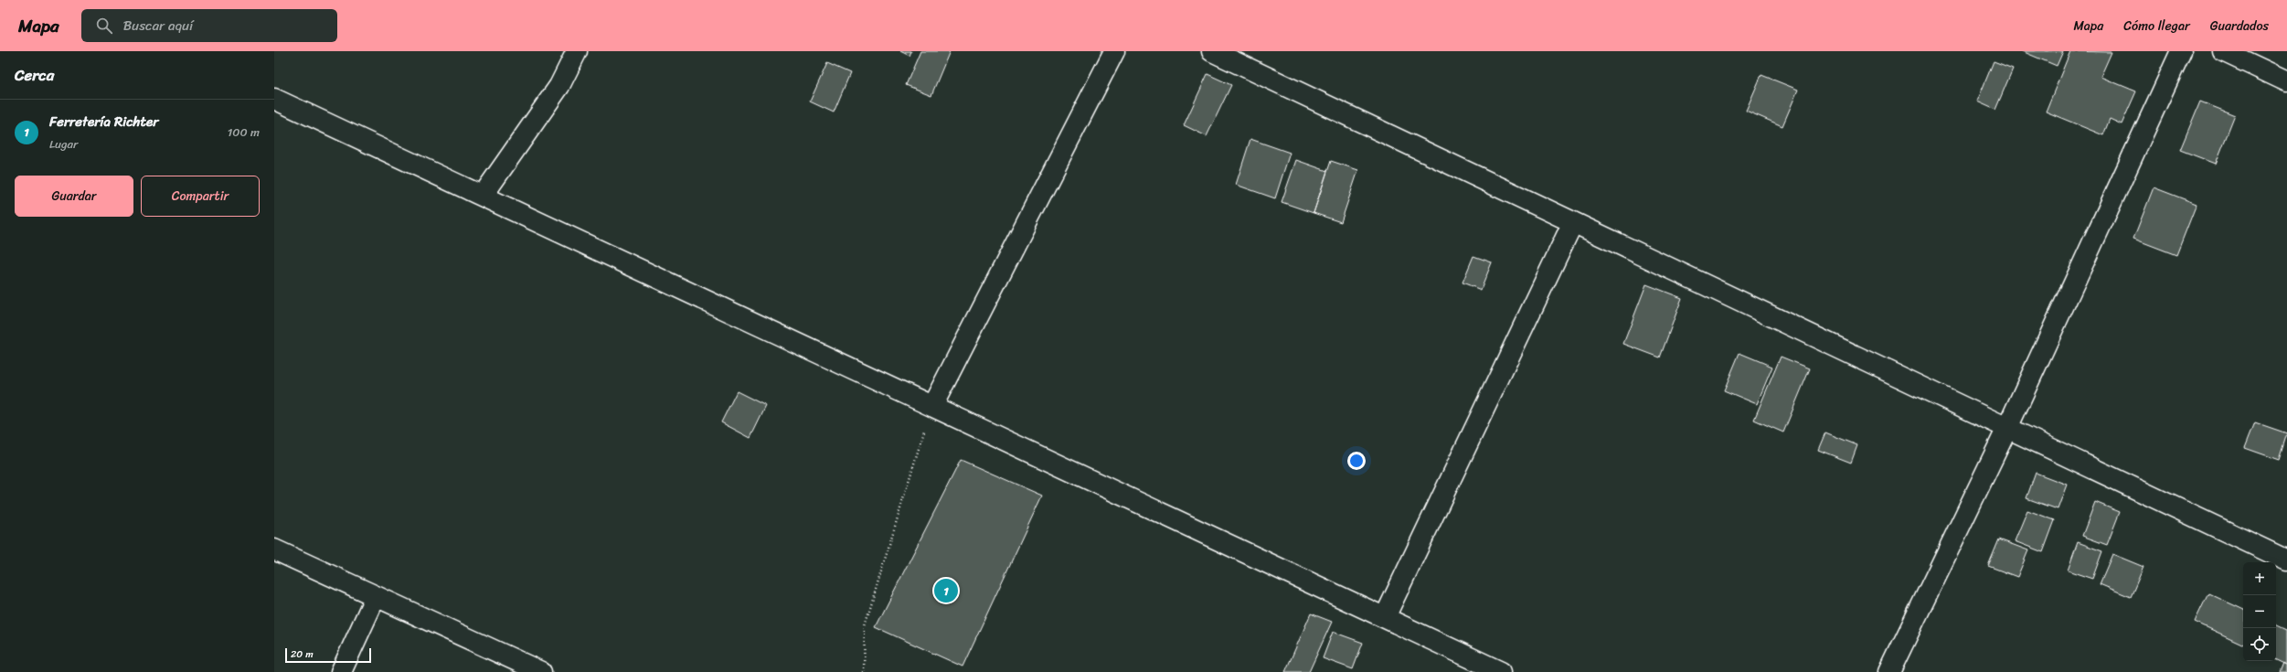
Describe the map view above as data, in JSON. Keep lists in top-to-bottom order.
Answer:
{
  "scale_bar": "20 m",
  "page": {
    "header": "Mapa",
    "search": "Buscar aquí",
    "nav": ["Mapa", "Cómo llegar", "Guardados"],
    "heading": "Cerca",
    "list": [
      {
        "mark": "1",
        "name": "Ferretería Richter",
        "note": "Lugar",
        "value": "100 m"
      }
    ],
    "buttons": ["Guardar", "Compartir"],
    "map_buttons": ["+", "−"],
    "pins": "1",
    "scale": "20 m"
  }
}
